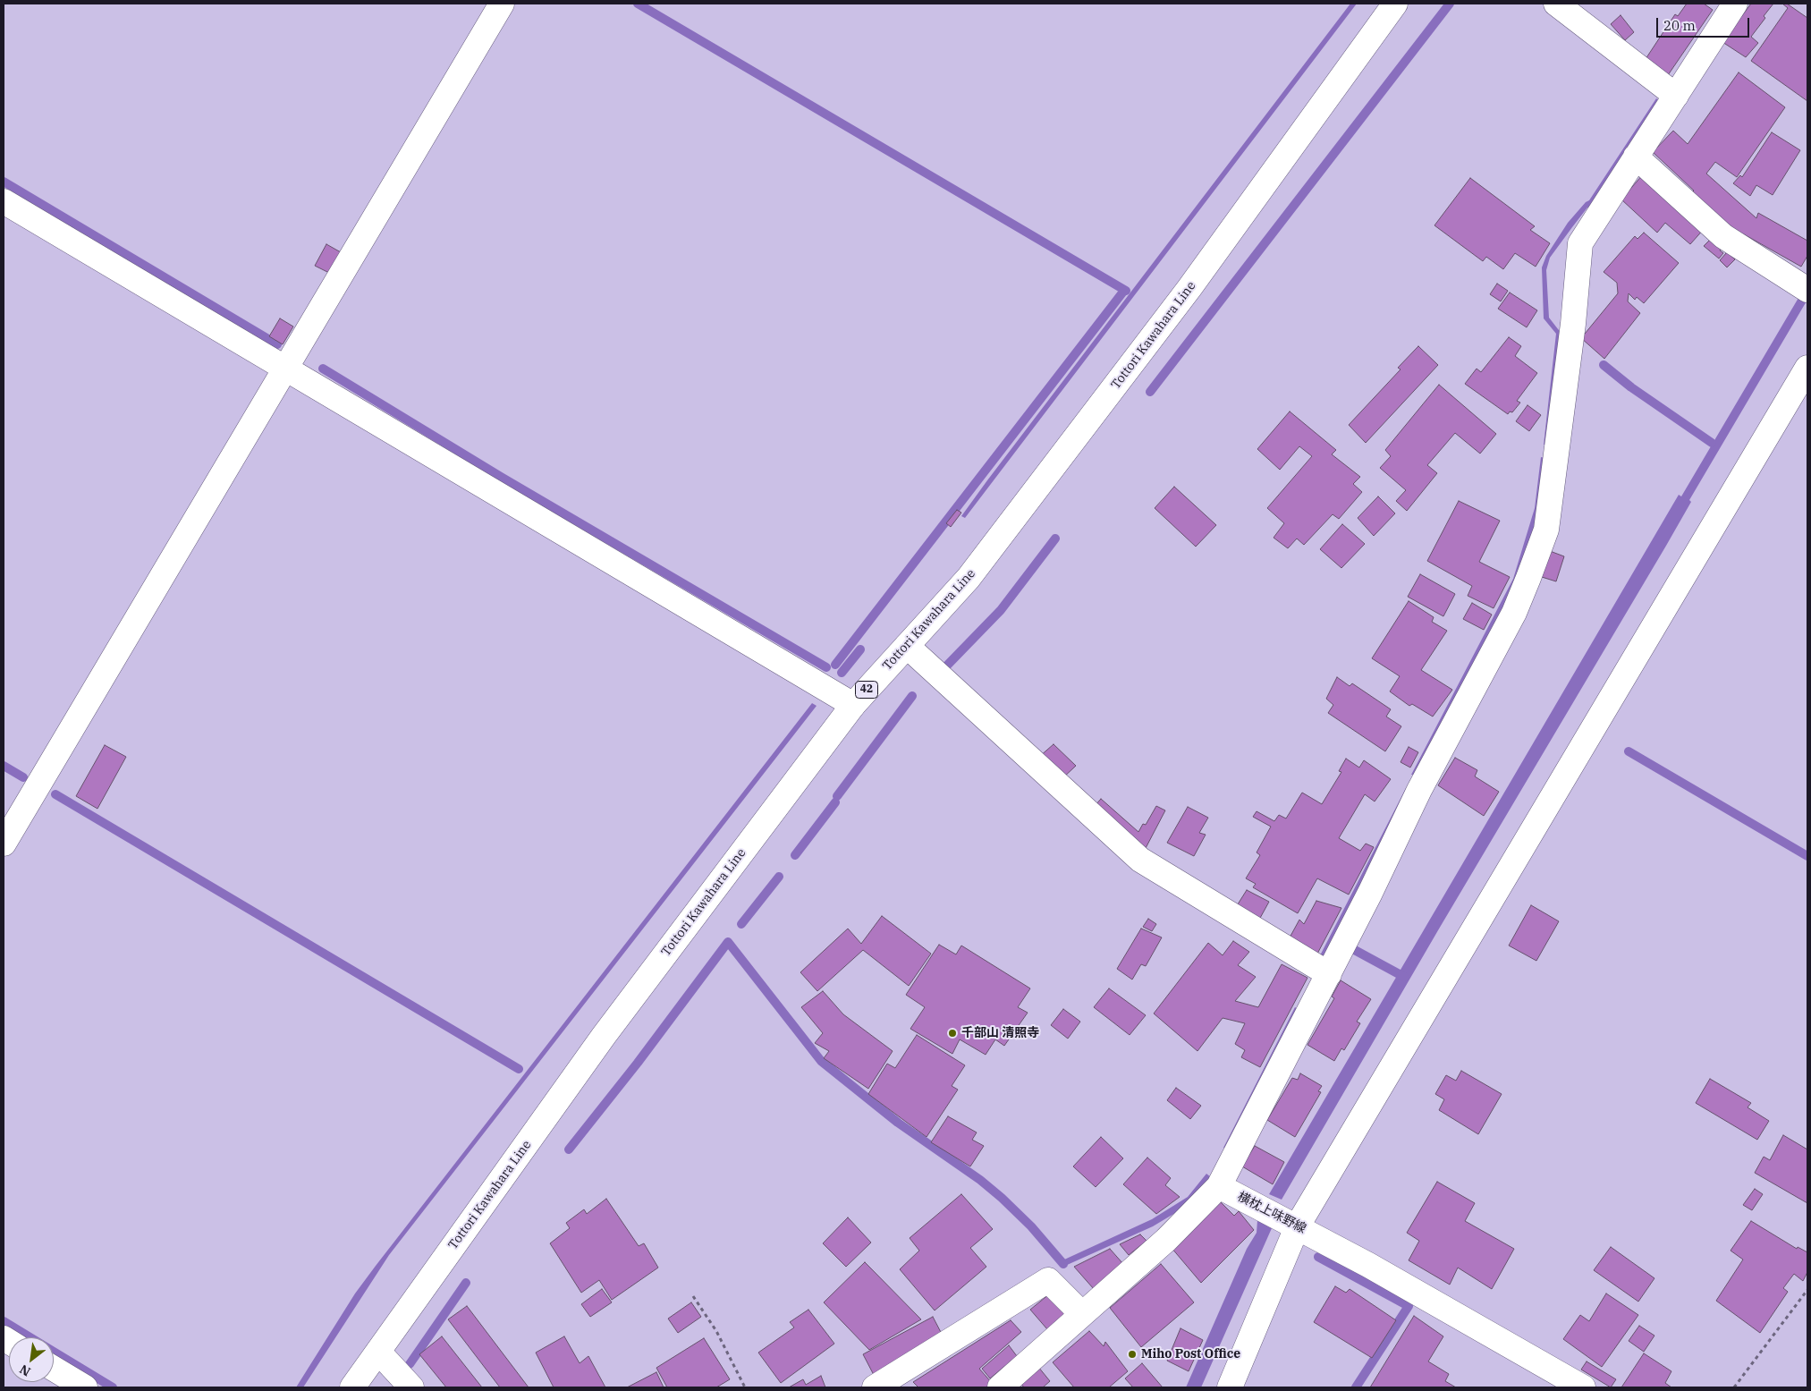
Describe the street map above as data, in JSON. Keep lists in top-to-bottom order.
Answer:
{
  "streets": {
    "street": ["Tottori Kawahara Line", "42", "横枕上味野線"]
  },
  "places": ["千部山 清照寺", "Miho Post Office"],
  "scale_bar": "20 m",
  "north": "bottom left"
}
